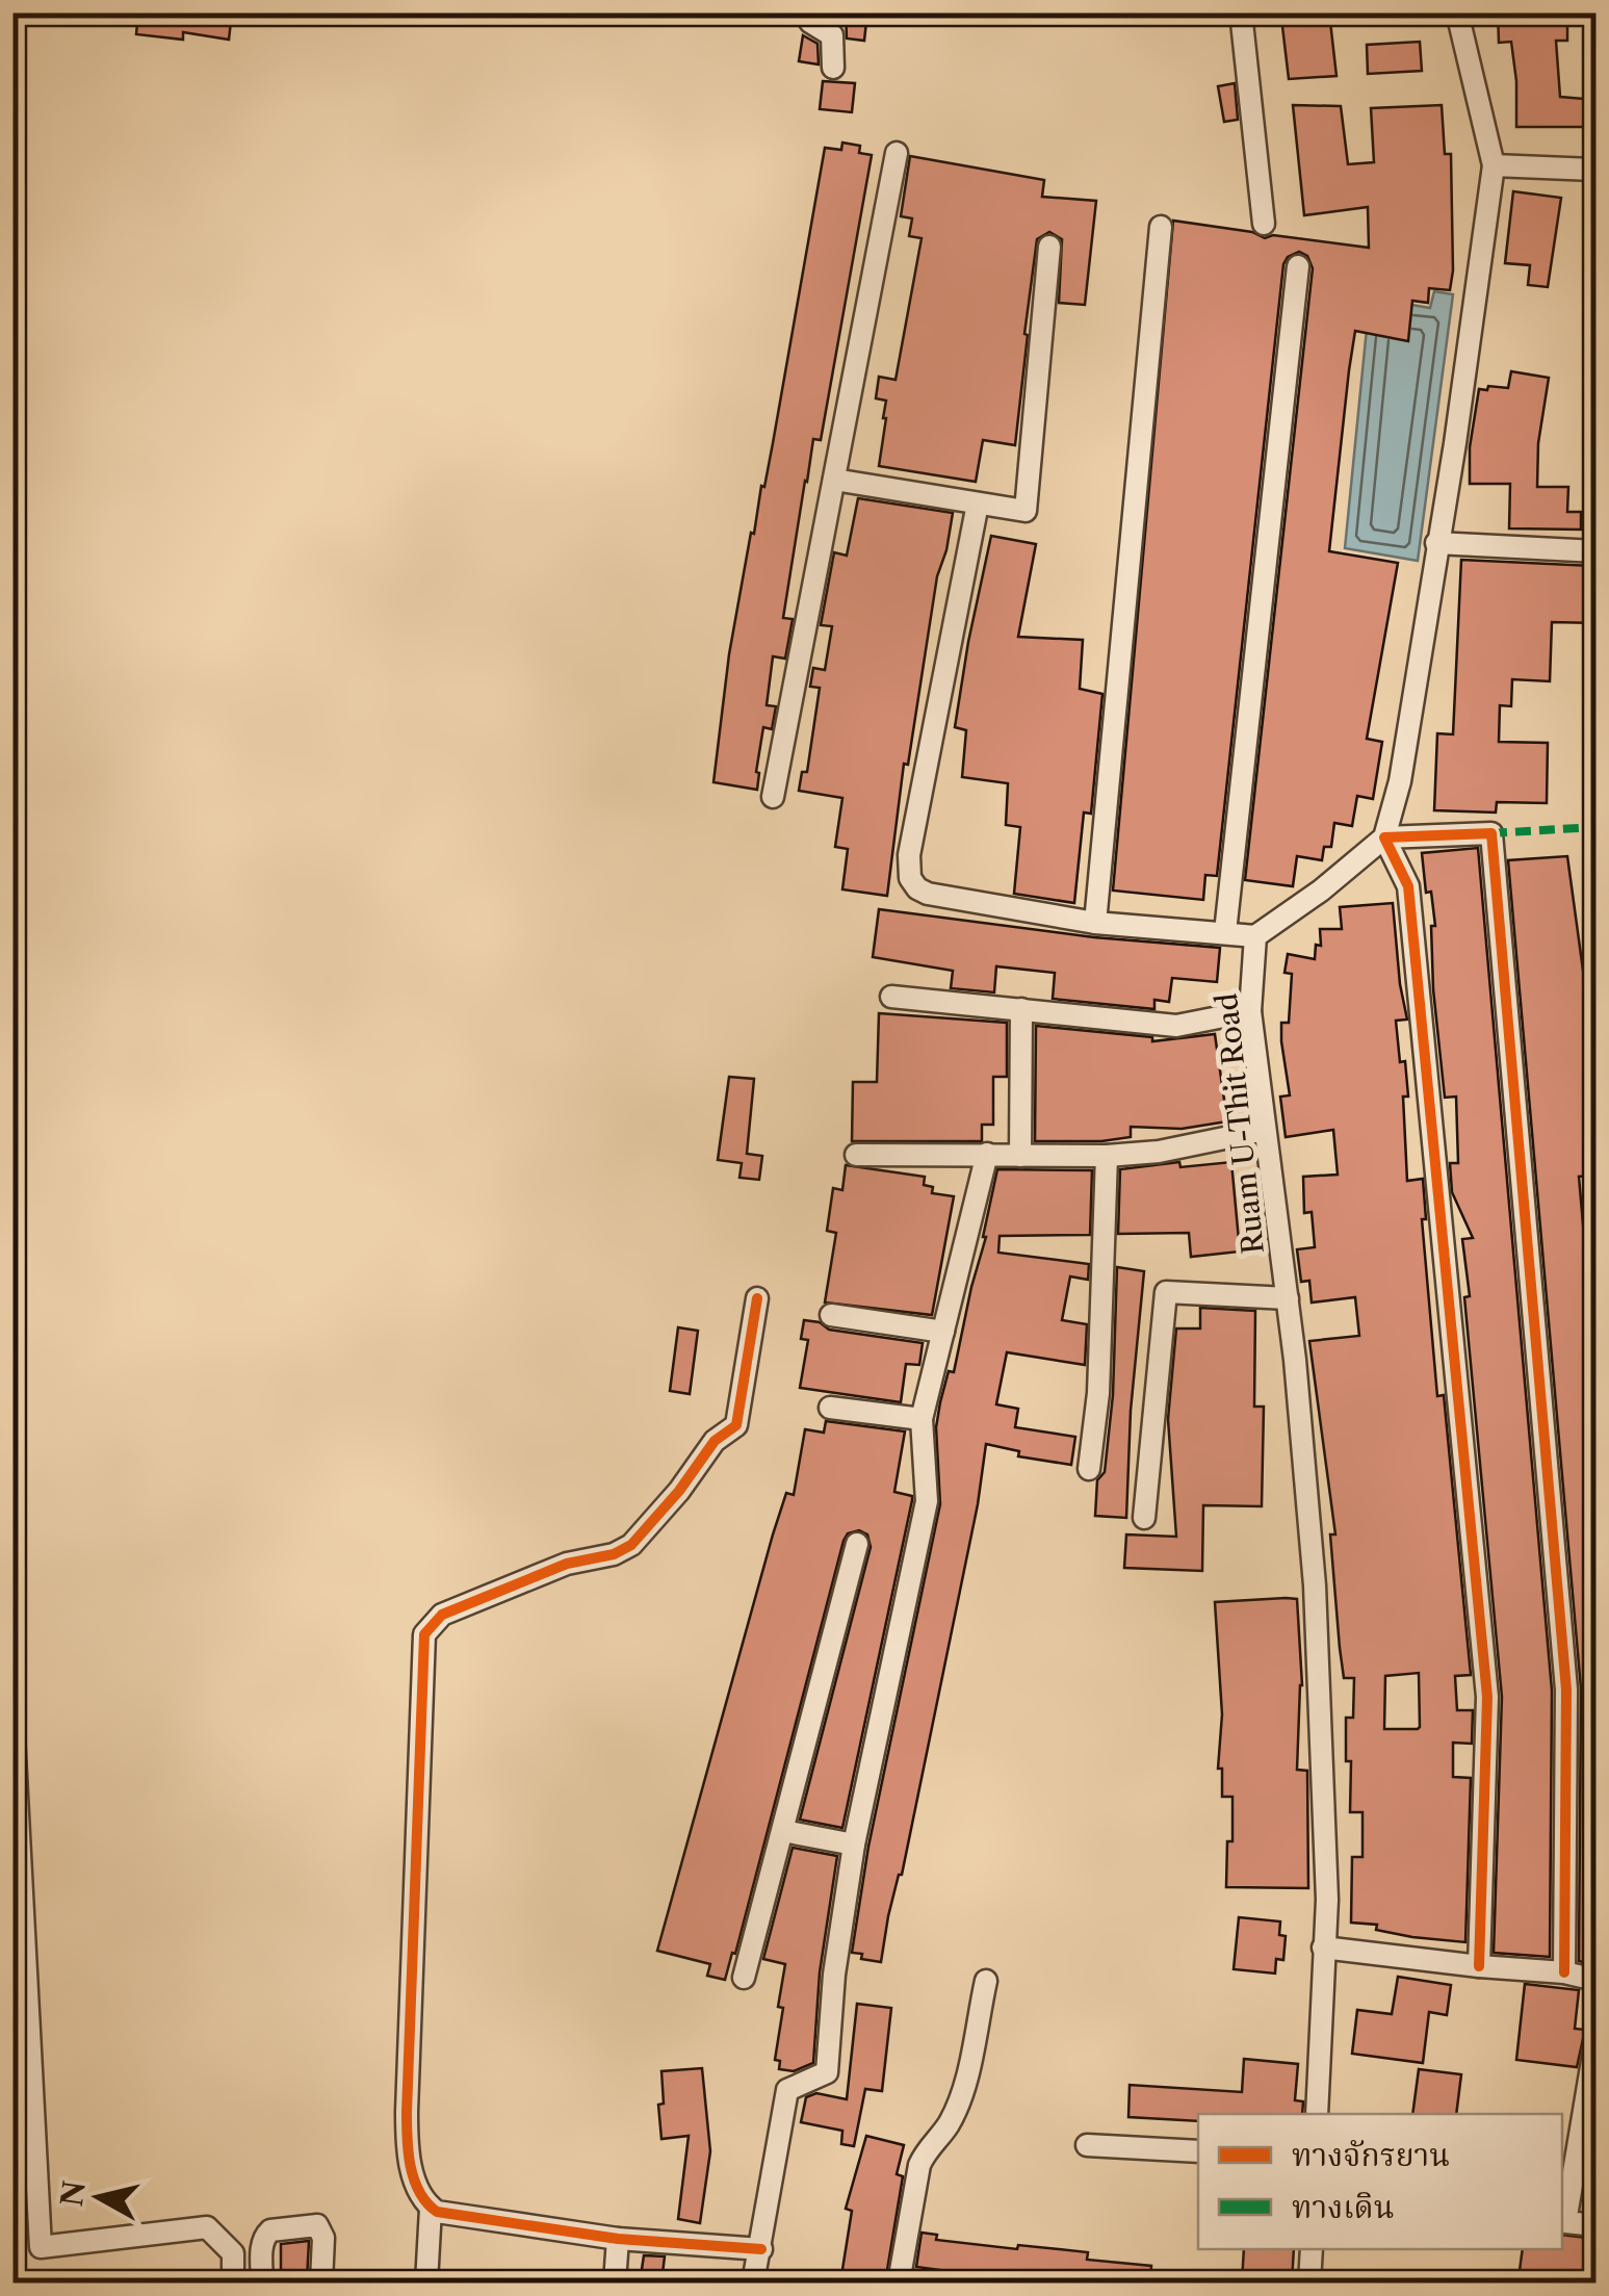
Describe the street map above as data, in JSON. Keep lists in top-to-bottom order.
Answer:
{
  "streets": {
    "street": ["Ruam U-Thit Road"]
  },
  "legend": ["ทางจักรยาน", "ทางเดิน"],
  "north": "left"
}
